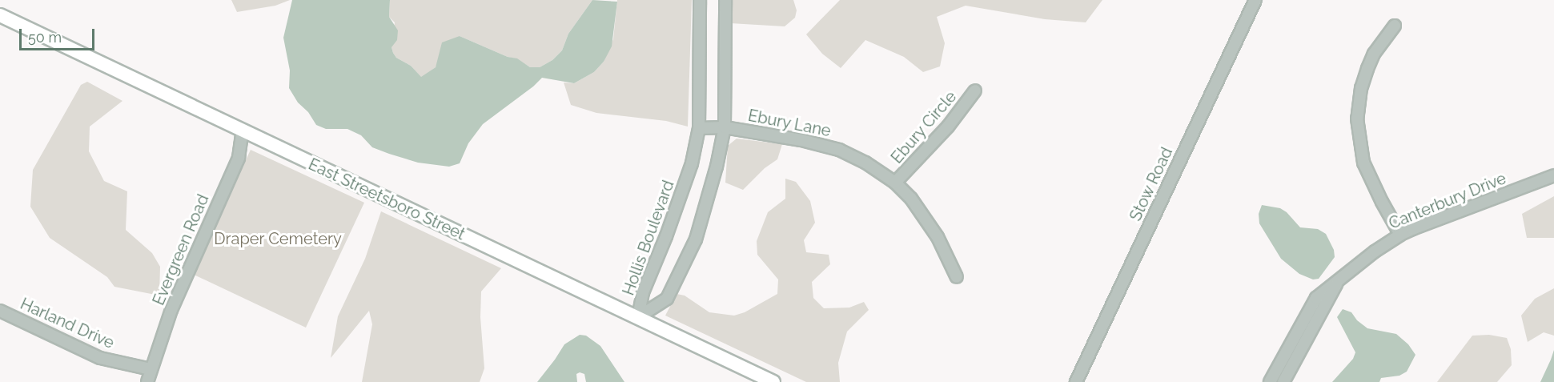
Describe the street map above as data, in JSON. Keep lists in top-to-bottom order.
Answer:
{
  "streets": {
    "main road": ["East Streetsboro Street"],
    "street": [
      "Ebury Lane",
      "Ebury Circle",
      "Stow Road",
      "Canterbury Drive",
      "Hollis Boulevard",
      "Evergreen Road",
      "Harland Drive"
    ]
  },
  "crossings": [
    ["Ebury Lane", "Ebury Circle"],
    ["Ebury Lane", "Hollis Boulevard"],
    ["East Streetsboro Street", "Hollis Boulevard"],
    ["East Streetsboro Street", "Evergreen Road"],
    ["Evergreen Road", "Harland Drive"]
  ],
  "parks": ["Draper Cemetery"],
  "scale_bar": "50 m"
}
